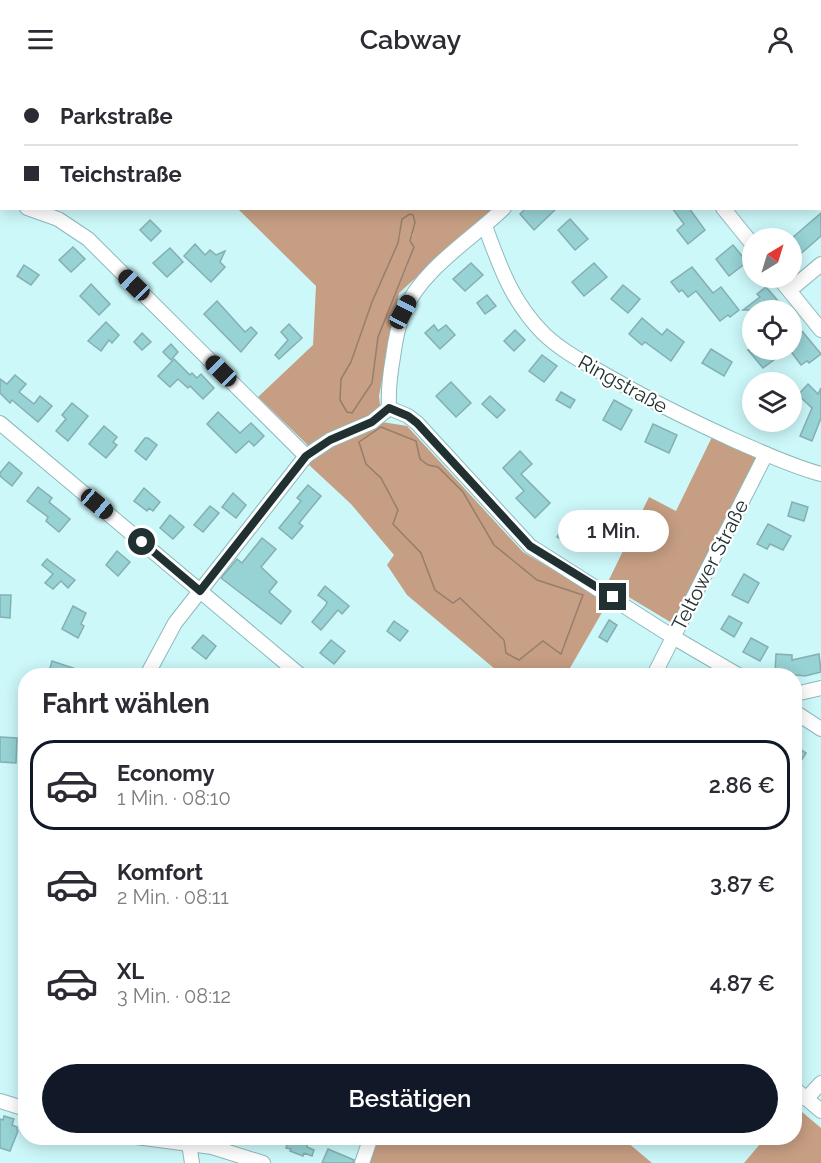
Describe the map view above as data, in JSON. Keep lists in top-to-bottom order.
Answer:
{
  "streets": {
    "street": ["Ringstraße", "Teltower Straße"]
  },
  "crossings": [
    ["Ringstraße", "Teltower Straße"]
  ],
  "north": "top right",
  "page": {
    "header": "Cabway",
    "banner": ["Parkstraße", "Teichstraße"],
    "bubble": "1 Min.",
    "heading": "Fahrt wählen",
    "list": [
      {
        "name": "Economy",
        "note": "1 Min. · 08:10",
        "value": "2.86 €"
      },
      {
        "name": "Komfort",
        "note": "2 Min. · 08:11",
        "value": "3.87 €"
      },
      {
        "name": "XL",
        "note": "3 Min. · 08:12",
        "value": "4.87 €"
      }
    ],
    "buttons": "Bestätigen"
  }
}
